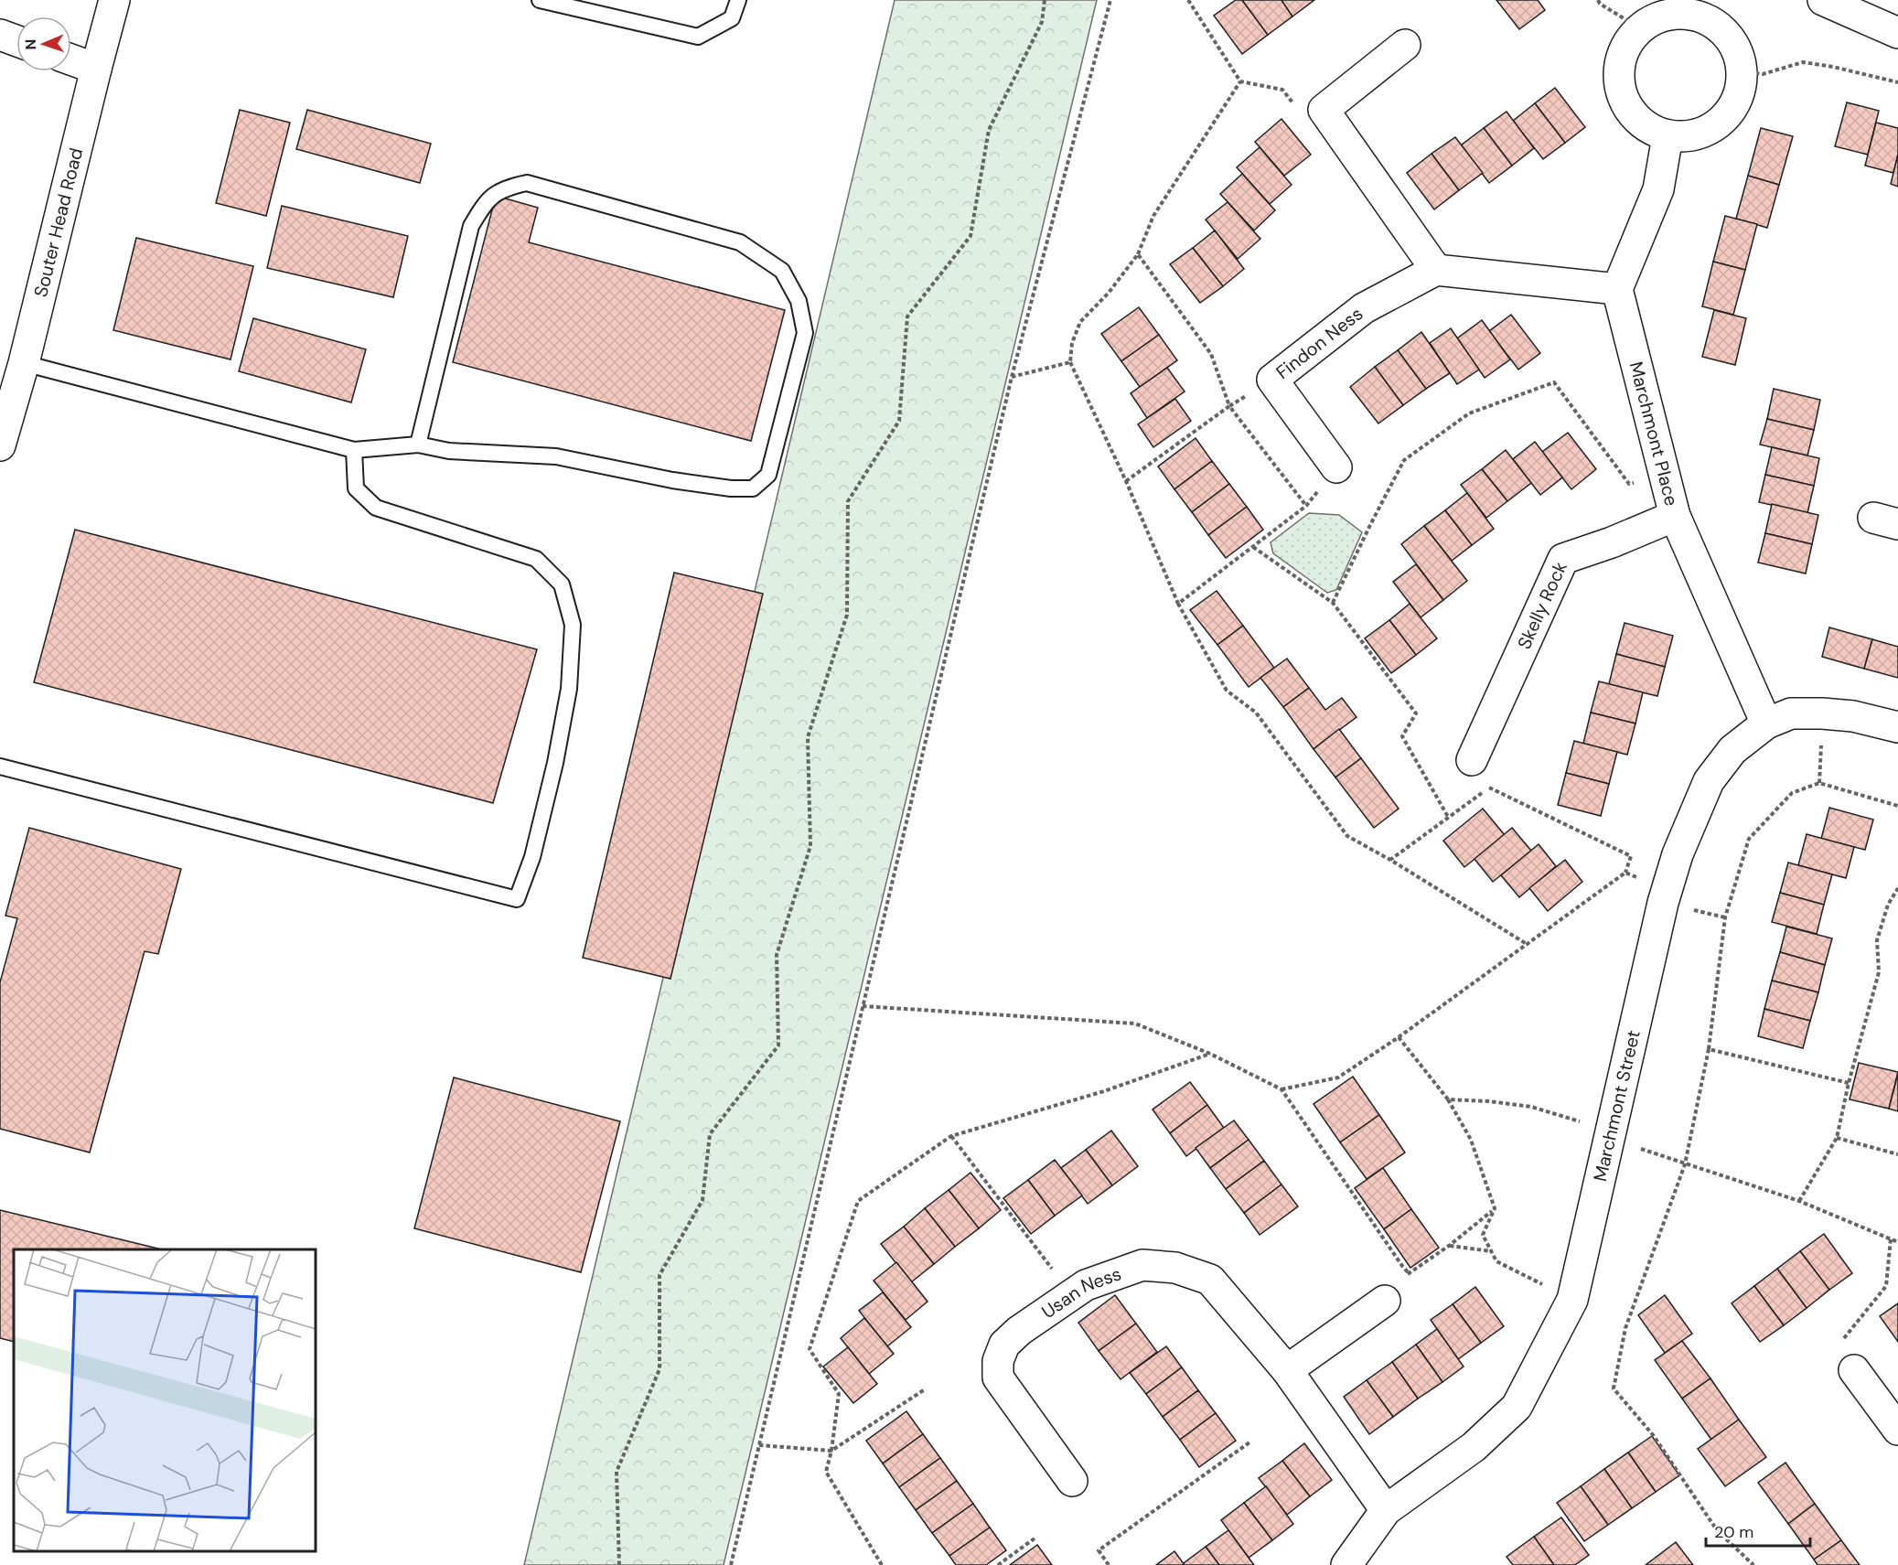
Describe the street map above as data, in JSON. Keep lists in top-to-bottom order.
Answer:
{
  "streets": {
    "street": [
      "Souter Head Road",
      "Findon Ness",
      "Marchmont Place",
      "Skelly Rock",
      "Marchmont Street",
      "Usan Ness"
    ]
  },
  "crossings": [
    ["Marchmont Place", "Skelly Rock"],
    ["Marchmont Place", "Marchmont Street"],
    ["Marchmont Street", "Usan Ness"]
  ],
  "scale_bar": "20 m",
  "north": "left"
}
